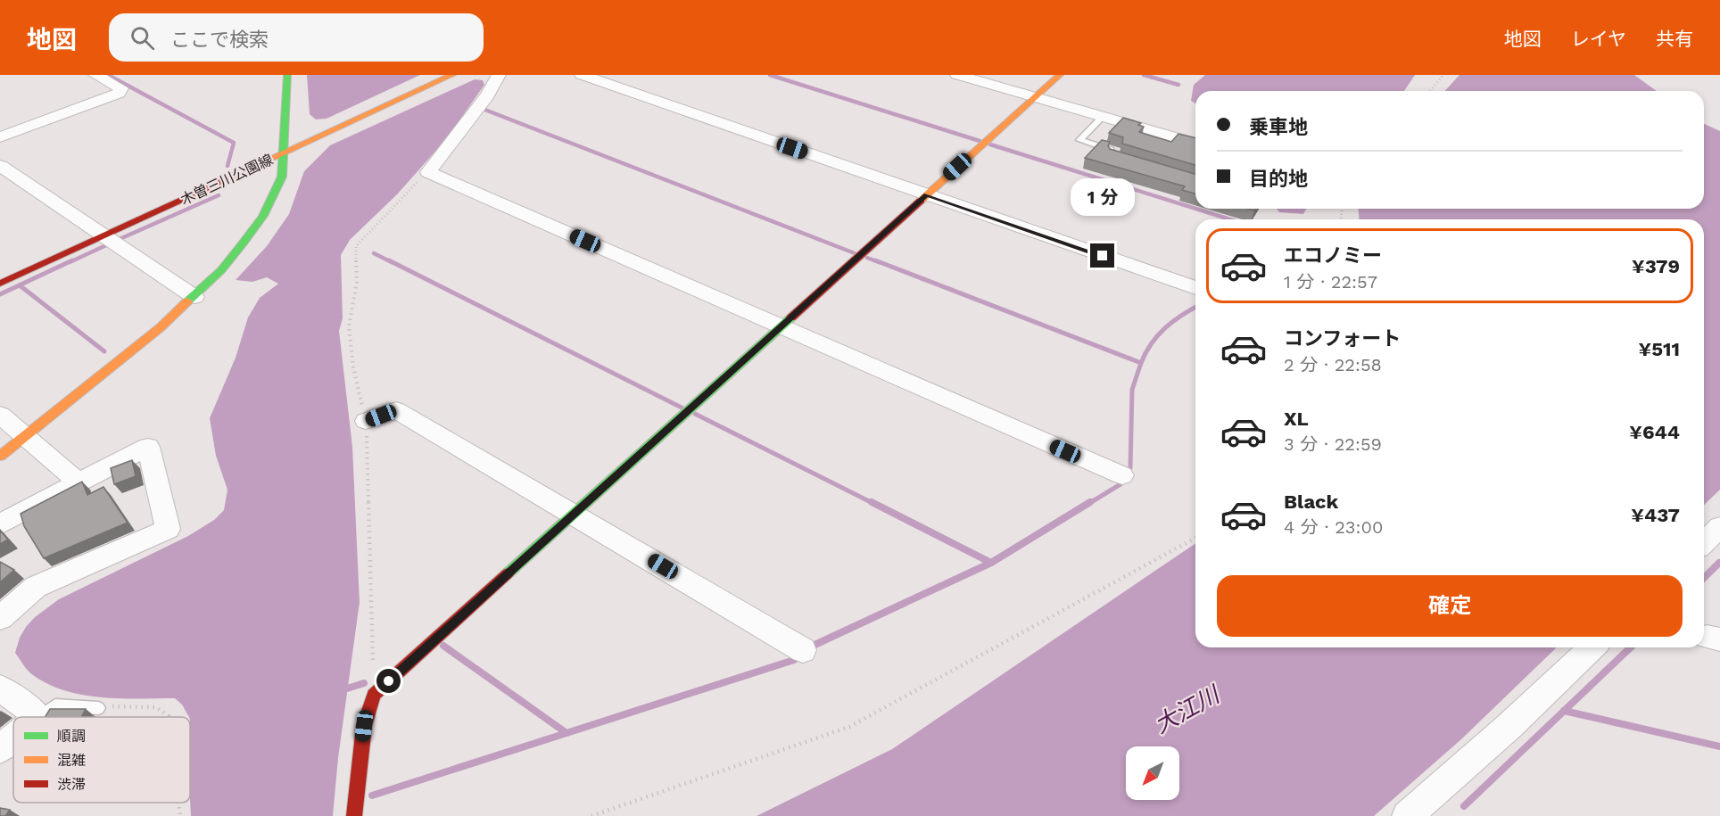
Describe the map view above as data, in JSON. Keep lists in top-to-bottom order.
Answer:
{
  "streets": {
    "street": ["木曽三川公園線"]
  },
  "water": ["大江川"],
  "legend": ["順調", "混雑", "渋滞"],
  "north": "bottom left",
  "page": {
    "header": "地図",
    "search": "ここで検索",
    "nav": ["地図", "レイヤ", "共有"],
    "banner": ["乗車地", "目的地"],
    "bubble": "1 分",
    "list": [
      {
        "name": "エコノミー",
        "note": "1 分 · 22:57",
        "value": "¥379"
      },
      {
        "name": "コンフォート",
        "note": "2 分 · 22:58",
        "value": "¥511"
      },
      {
        "name": "XL",
        "note": "3 分 · 22:59",
        "value": "¥644"
      },
      {
        "name": "Black",
        "note": "4 分 · 23:00",
        "value": "¥437"
      }
    ],
    "buttons": "確定"
  }
}
